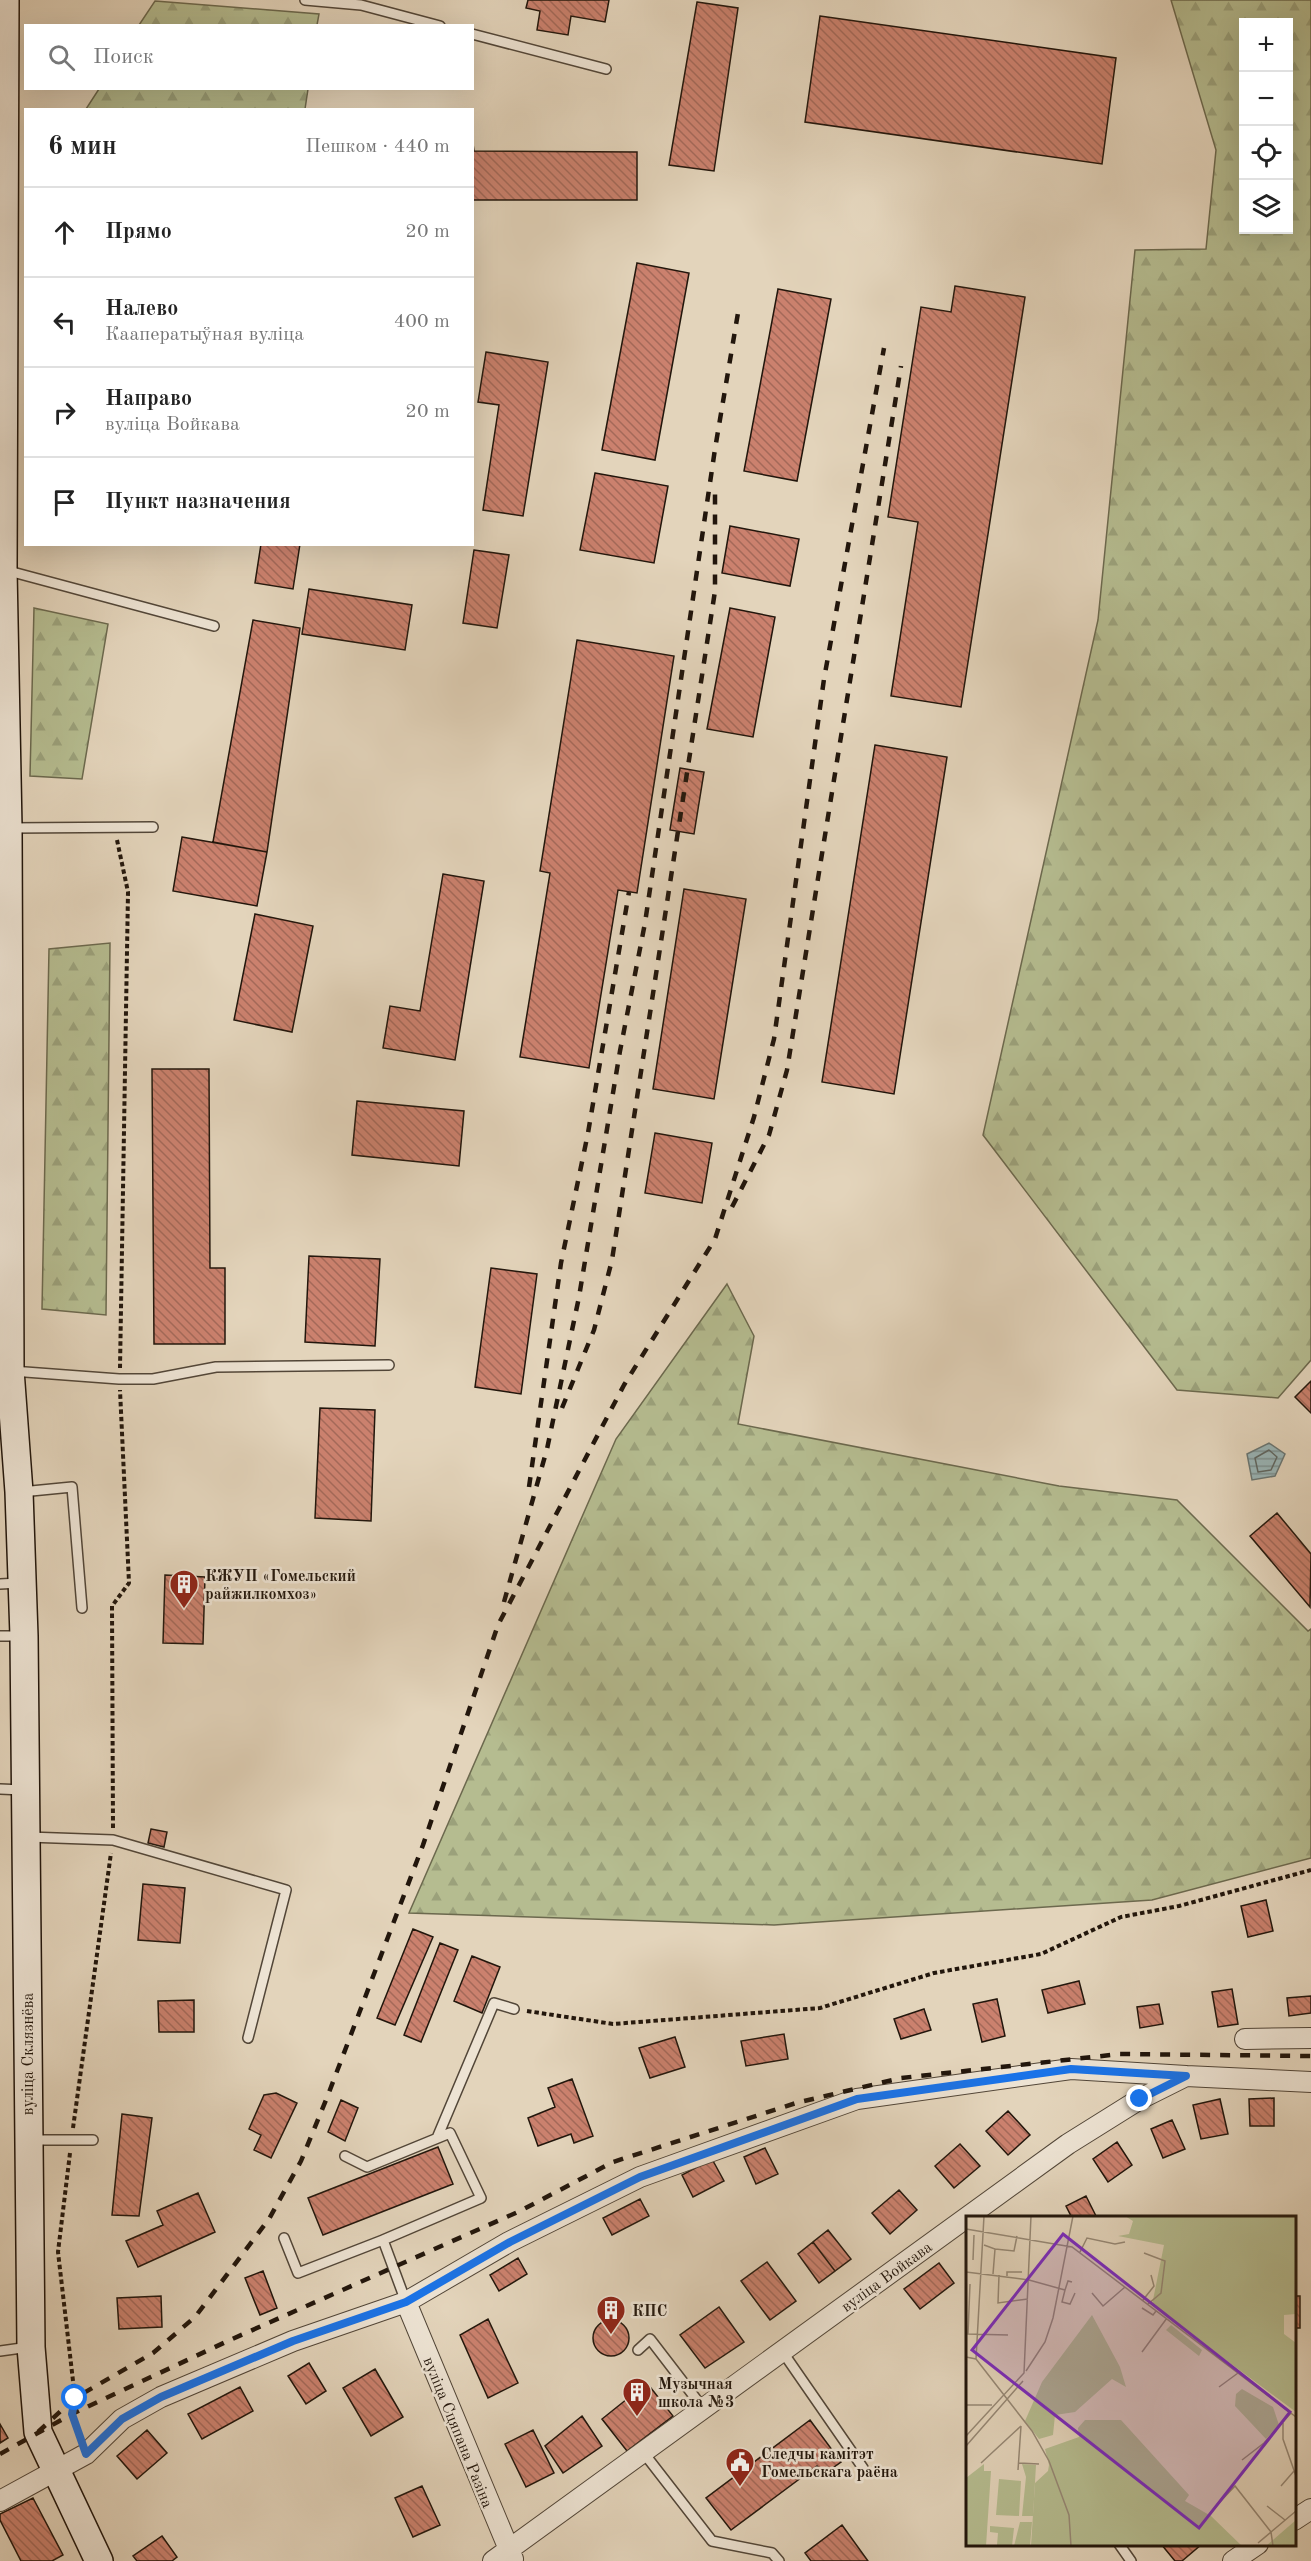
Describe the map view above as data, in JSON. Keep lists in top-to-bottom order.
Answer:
{
  "streets": {
    "main road": ["вуліца Склязнёва"],
    "street": ["вуліца Войкава", "вуліца Сцяпана Разіна"]
  },
  "crossings": [
    ["вуліца Войкава", "вуліца Сцяпана Разіна"]
  ],
  "places": {
    "building": ["КЖУП «Гомельский райжилкомхоз»", "КПС", "Музычная школа №3"],
    "public building": ["Следчы камітэт Гомельскага раёна"]
  },
  "page": {
    "map_buttons": ["+", "−"],
    "search": "Поиск",
    "heading": ["6 мин", "Пешком · 440 m"],
    "list": [
      ["Прямо", "20 m"],
      ["Налево", "Кааператыўная вуліца", "400 m"],
      ["Направо", "вуліца Войкава", "20 m"],
      "Пункт назначения"
    ]
  }
}
